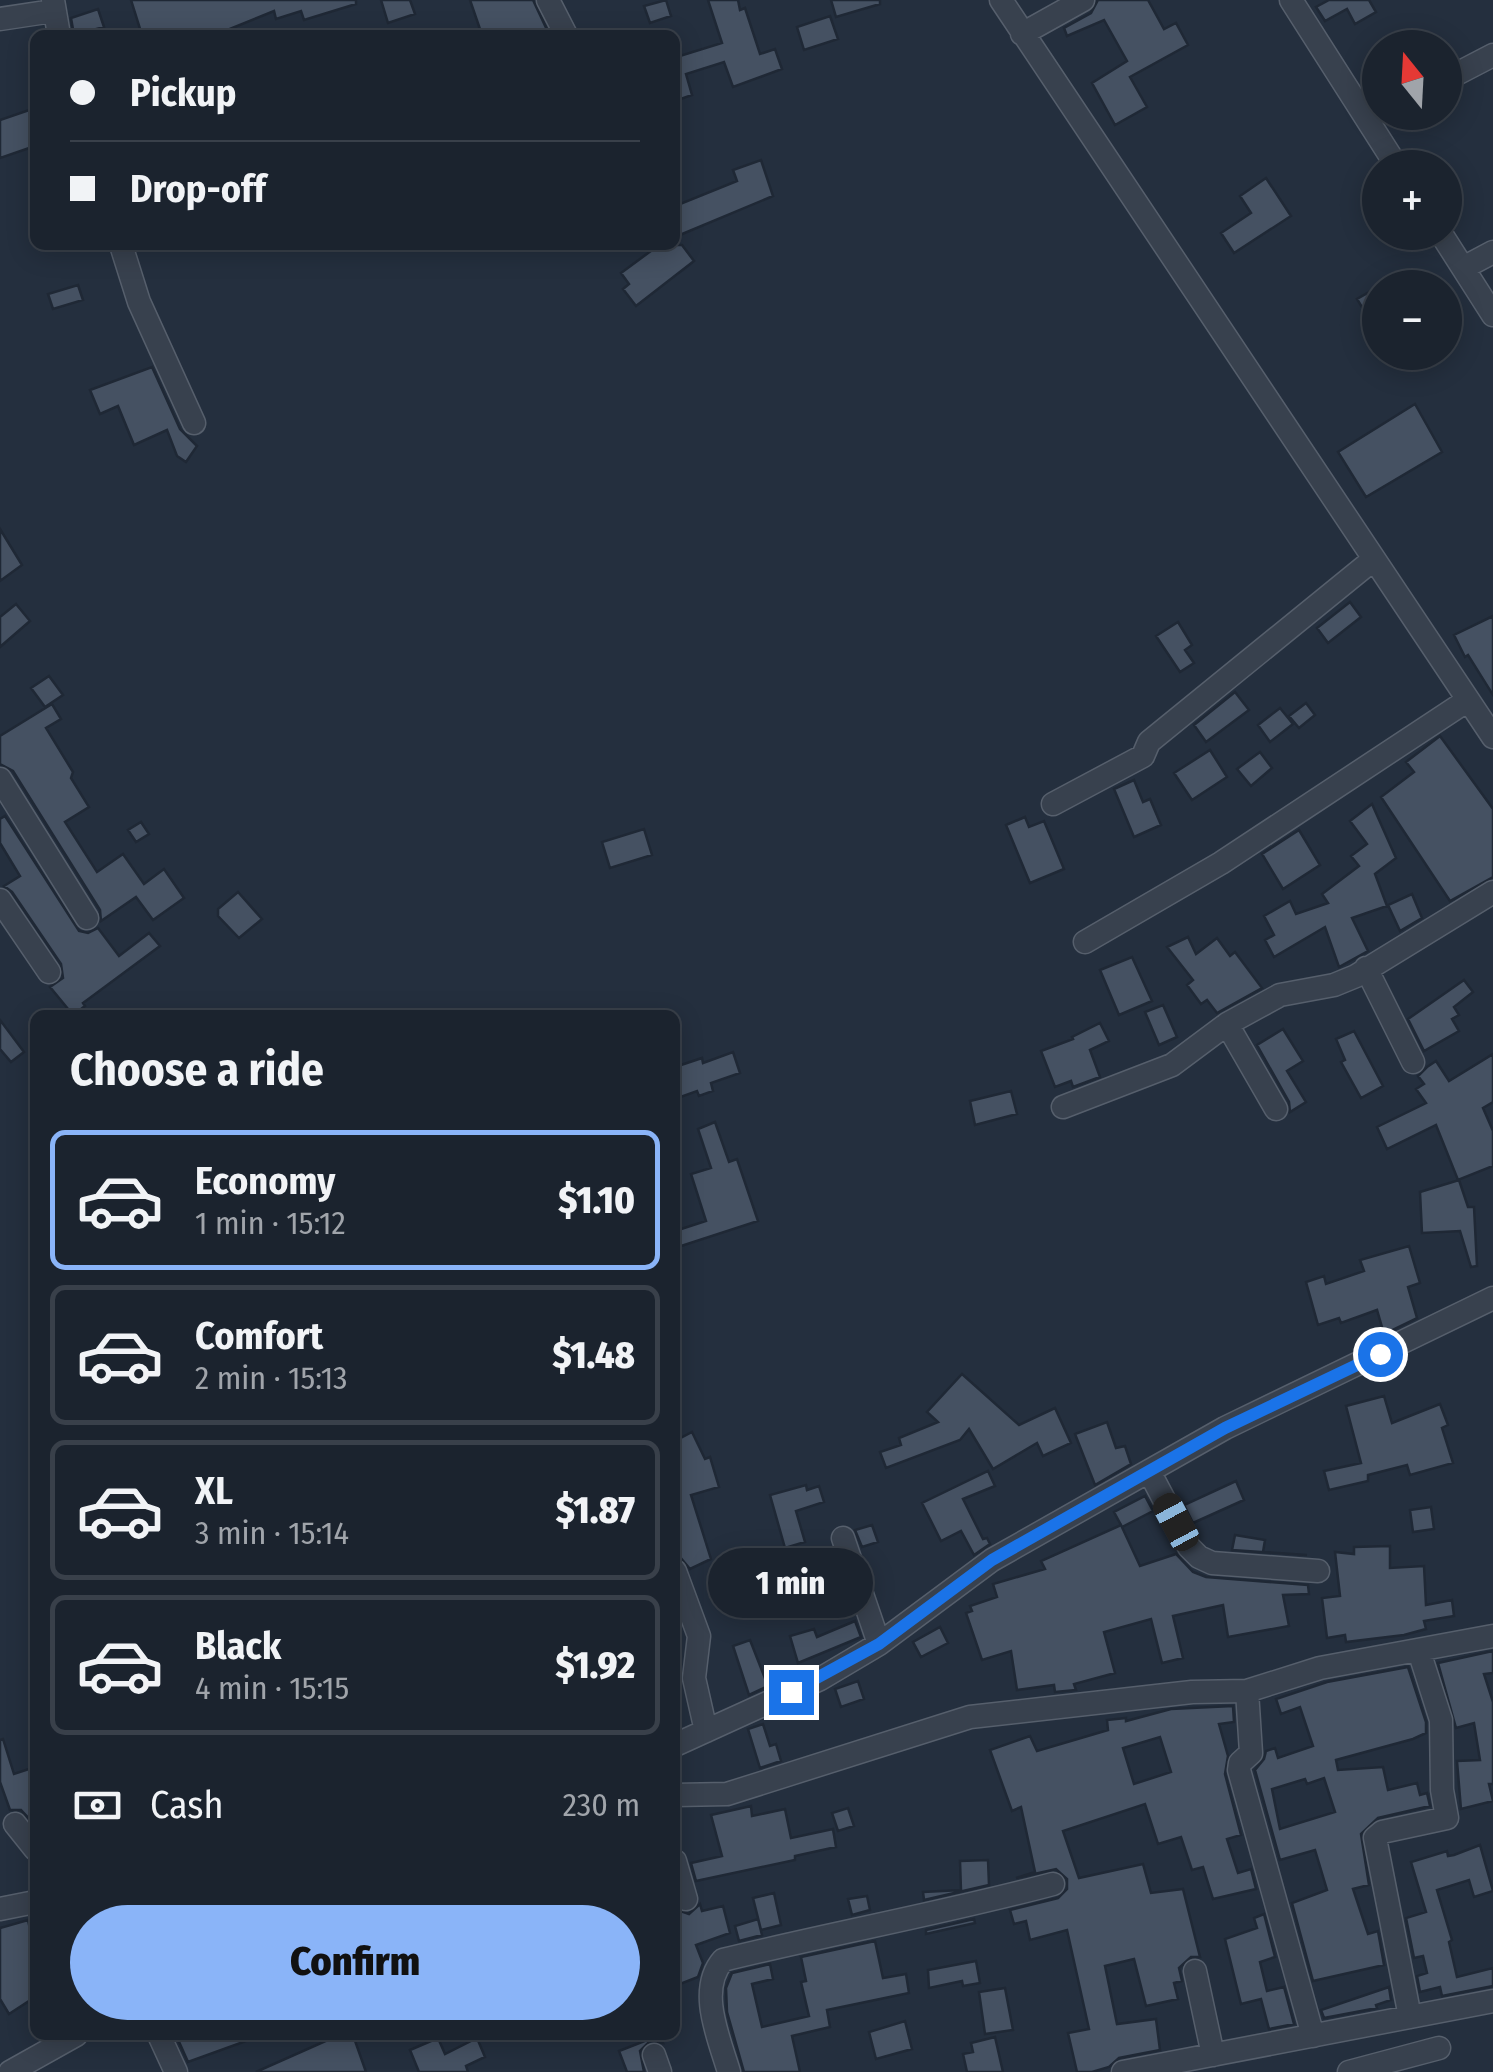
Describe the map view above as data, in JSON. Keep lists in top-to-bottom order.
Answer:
{
  "north": "top",
  "page": {
    "map_buttons": ["+", "−"],
    "banner": ["Pickup", "Drop-off"],
    "heading": "Choose a ride",
    "list": [
      {
        "name": "Economy",
        "note": "1 min · 15:12",
        "value": "$1.10"
      },
      {
        "name": "Comfort",
        "note": "2 min · 15:13",
        "value": "$1.48"
      },
      {
        "name": "XL",
        "note": "3 min · 15:14",
        "value": "$1.87"
      },
      {
        "name": "Black",
        "note": "4 min · 15:15",
        "value": "$1.92"
      }
    ],
    "bubble": "1 min",
    "pay": ["Cash", "230 m"],
    "buttons": "Confirm"
  }
}
